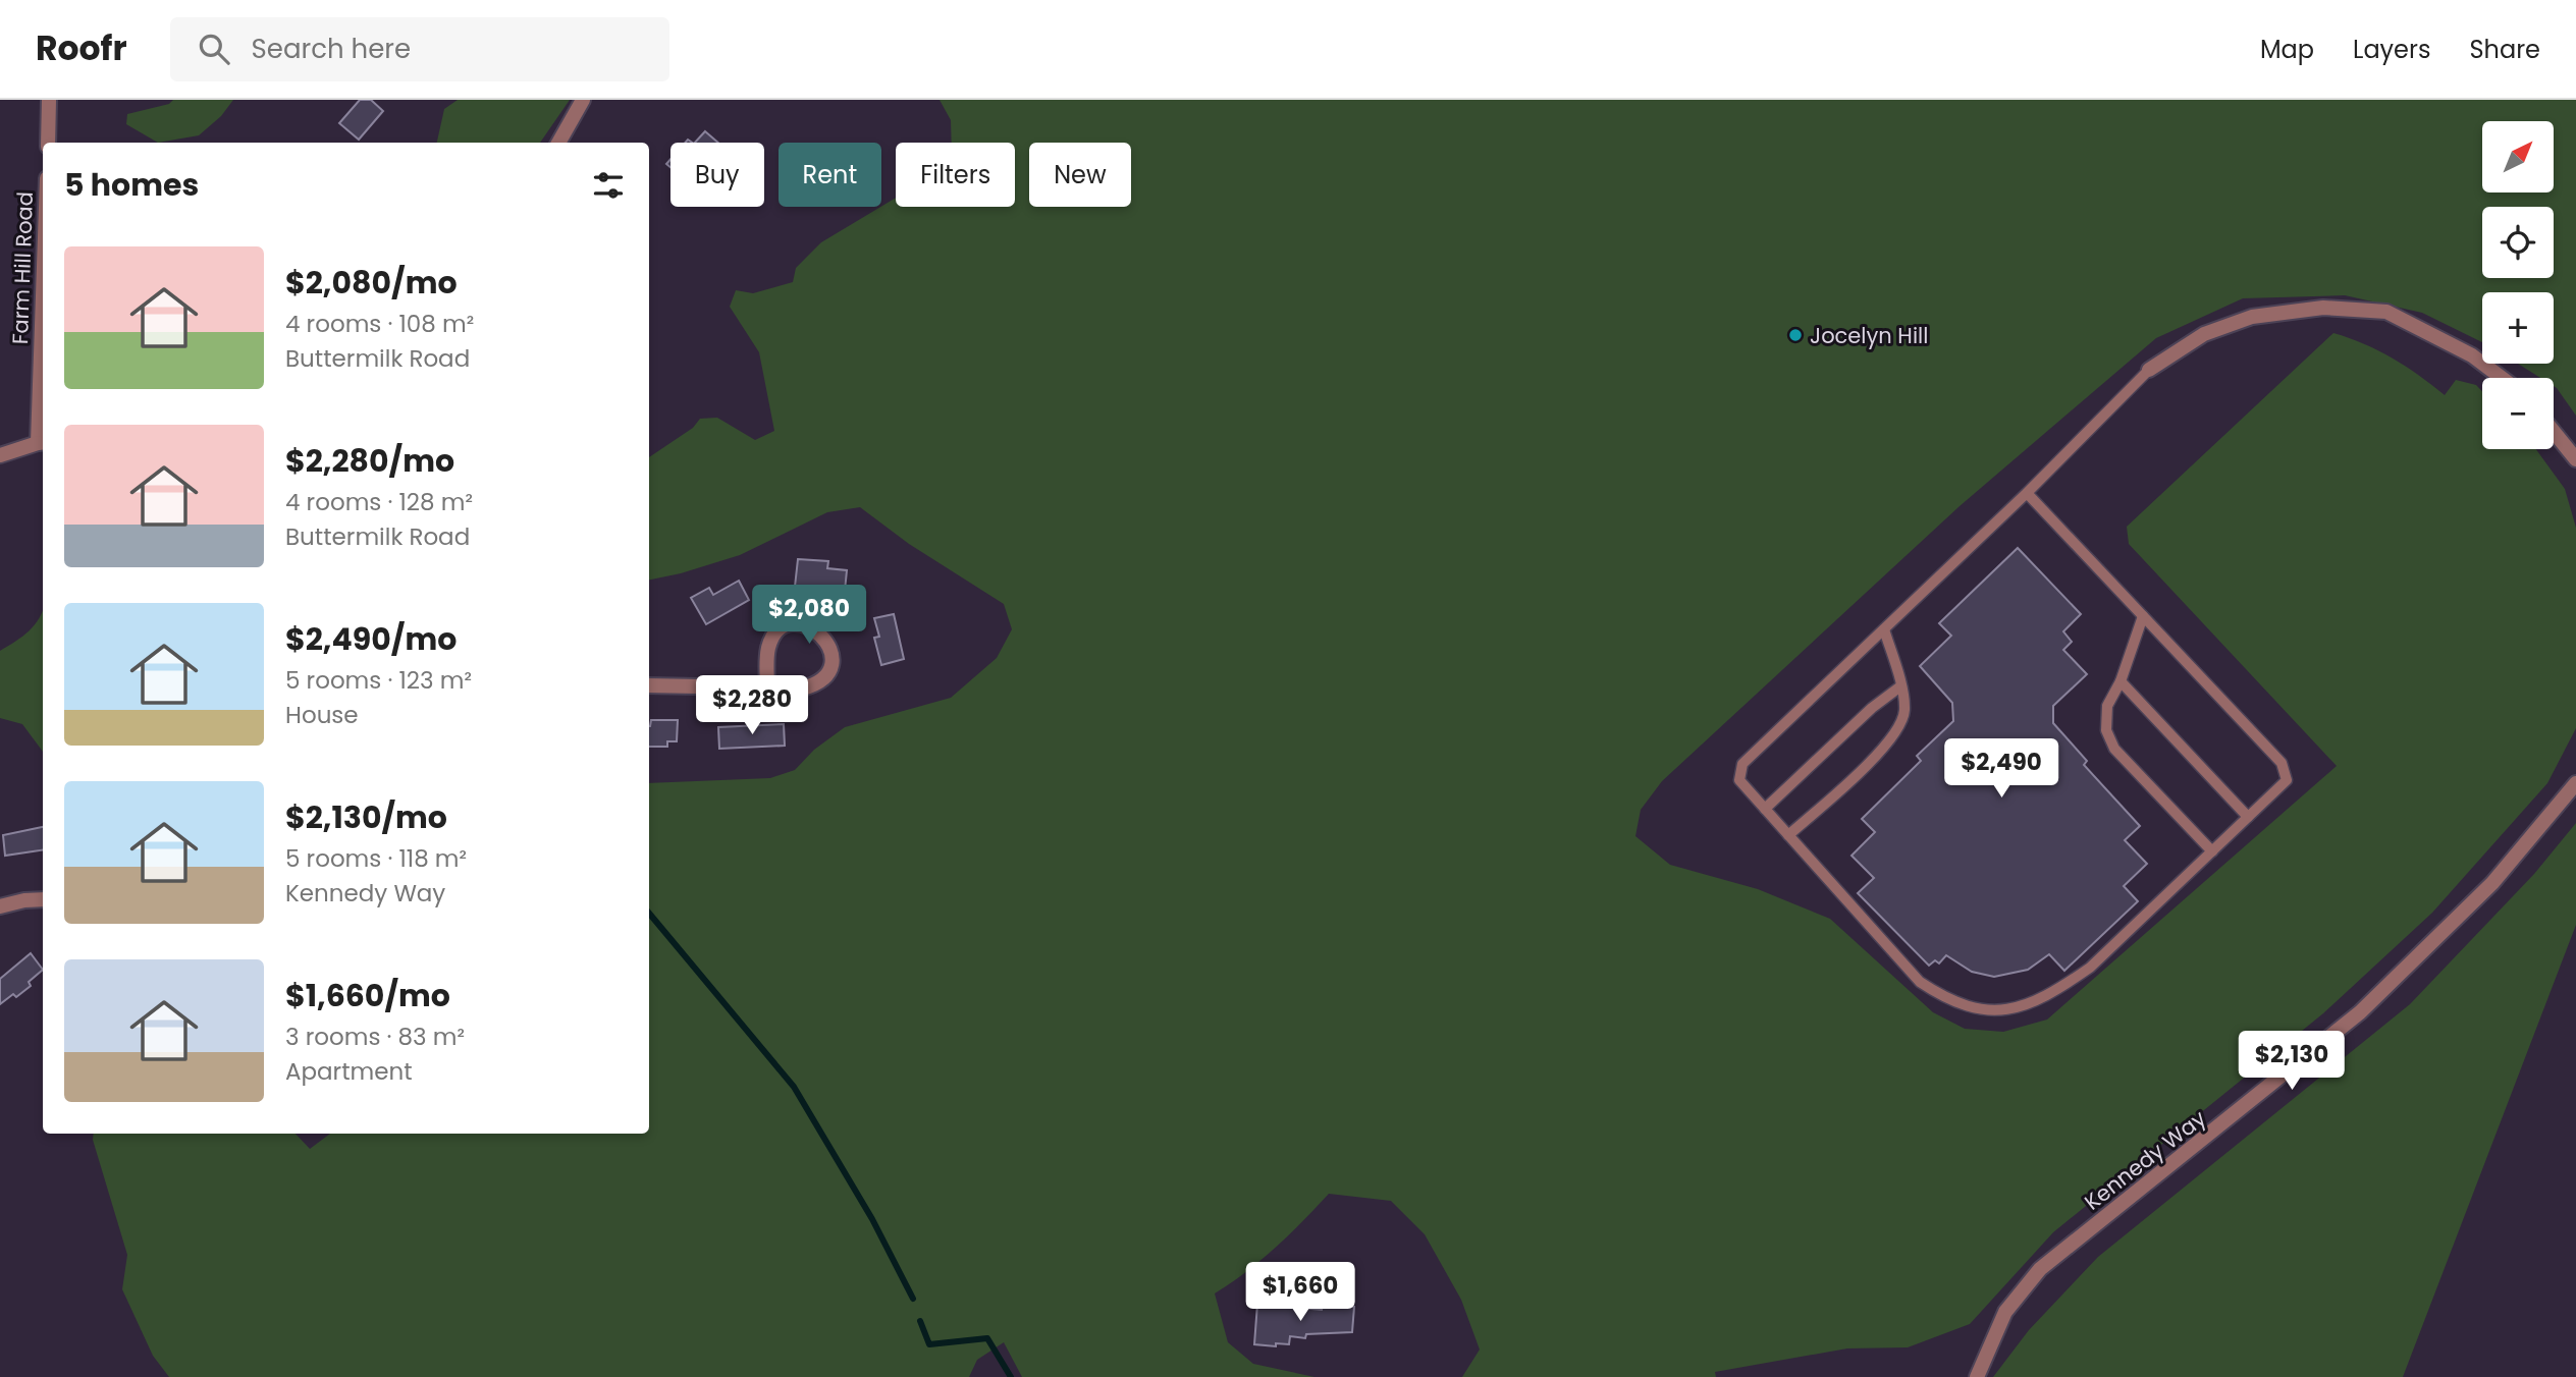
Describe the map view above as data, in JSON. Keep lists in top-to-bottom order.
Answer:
{
  "streets": {
    "street": ["Farm Hill Road", "Kennedy Way"]
  },
  "places": ["Jocelyn Hill"],
  "north": "top right",
  "page": {
    "header": "Roofr",
    "search": "Search here",
    "nav": ["Map", "Layers", "Share"],
    "map_buttons": ["+", "−"],
    "chip": [
      "Buy",
      "Rent",
      "Filters",
      "New"
    ],
    "heading": "5 homes",
    "list": [
      {
        "name": "$2,080/mo",
        "note": "4 rooms · 108 m² · Buttermilk Road"
      },
      {
        "name": "$2,280/mo",
        "note": "4 rooms · 128 m² · Buttermilk Road"
      },
      {
        "name": "$2,490/mo",
        "note": "5 rooms · 123 m² · House"
      },
      {
        "name": "$2,130/mo",
        "note": "5 rooms · 118 m² · Kennedy Way"
      },
      {
        "name": "$1,660/mo",
        "note": "3 rooms · 83 m² · Apartment"
      }
    ],
    "price": [
      "$2,080",
      "$2,280",
      "$2,490",
      "$2,130",
      "$1,660"
    ]
  }
}
